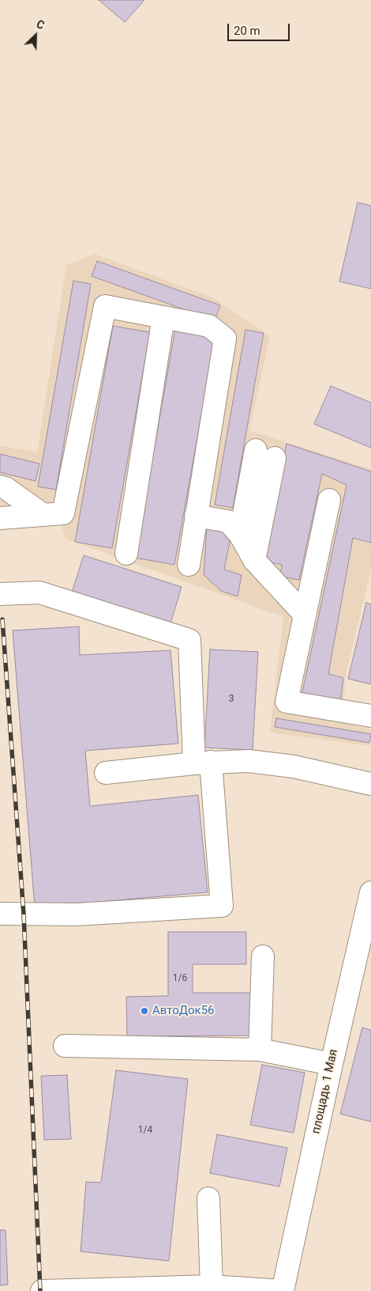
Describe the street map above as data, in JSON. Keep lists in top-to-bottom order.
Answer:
{
  "streets": {
    "street": ["площадь 1 Мая"]
  },
  "places": ["АвтоДок56"],
  "house_numbers": ["3", "1/6", "1/4"],
  "scale_bar": "20 m",
  "north": "top right"
}
